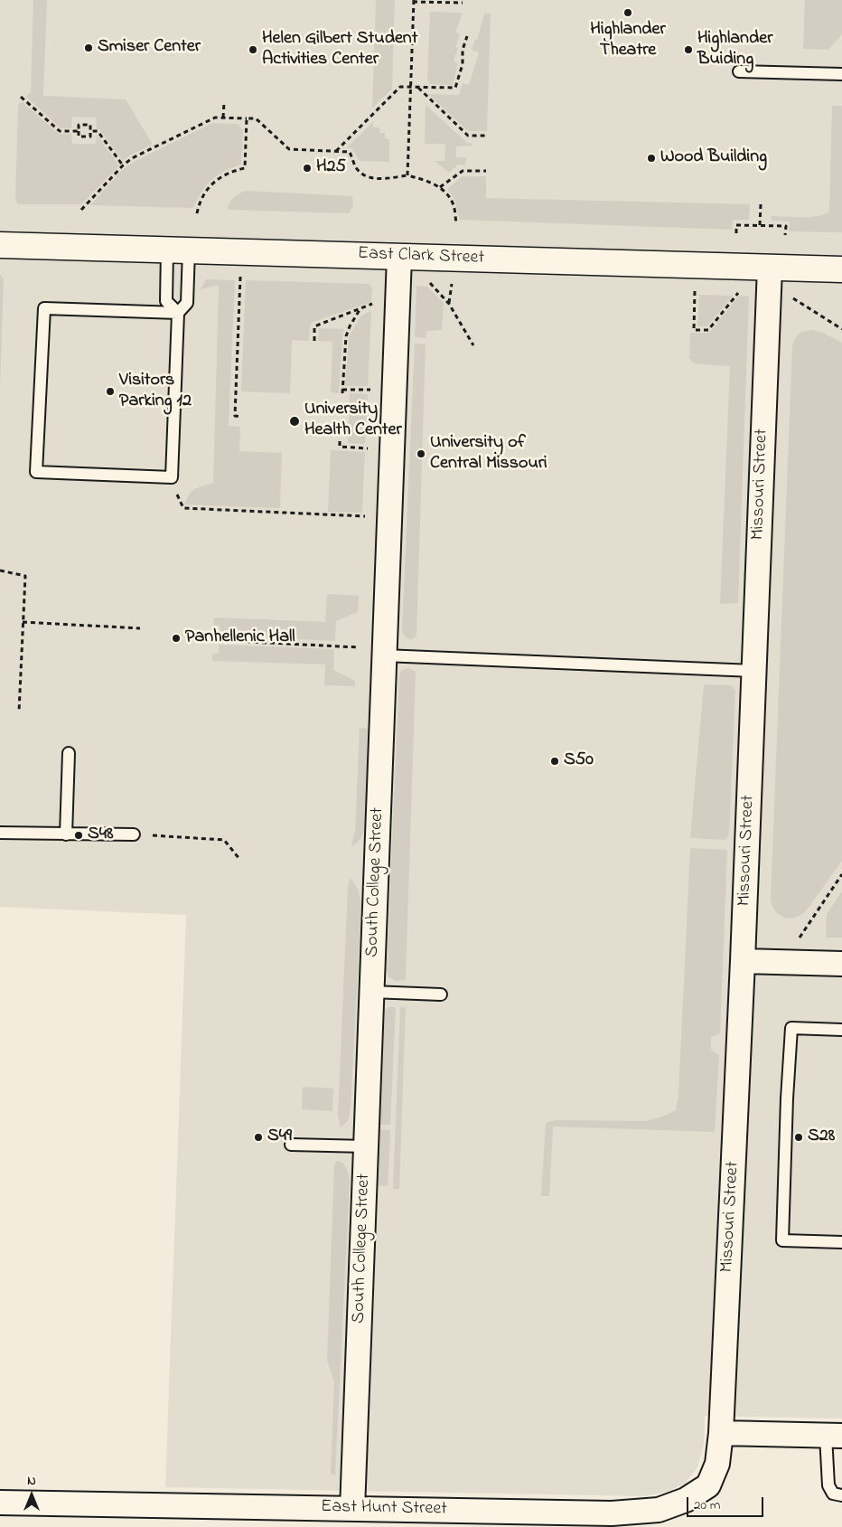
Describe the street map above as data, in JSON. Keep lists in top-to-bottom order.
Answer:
{
  "streets": {
    "street": [
      "East Clark Street",
      "Missouri Street",
      "South College Street",
      "East Hunt Street"
    ]
  },
  "crossings": [
    ["East Clark Street", "Missouri Street"],
    ["East Clark Street", "South College Street"],
    ["Missouri Street", "East Hunt Street"],
    ["South College Street", "East Hunt Street"]
  ],
  "places": [
    "Highlander Theatre",
    "Smiser Center",
    "Helen Gilbert Student Activities Center",
    "Highlander Buiding",
    "Wood Building",
    "H25",
    "Visitors Parking 12",
    "University Health Center",
    "University of Central Missouri",
    "Panhellenic Hall",
    "S50",
    "S48",
    "S49",
    "S28"
  ],
  "scale_bar": "20 m",
  "north": "top"
}
